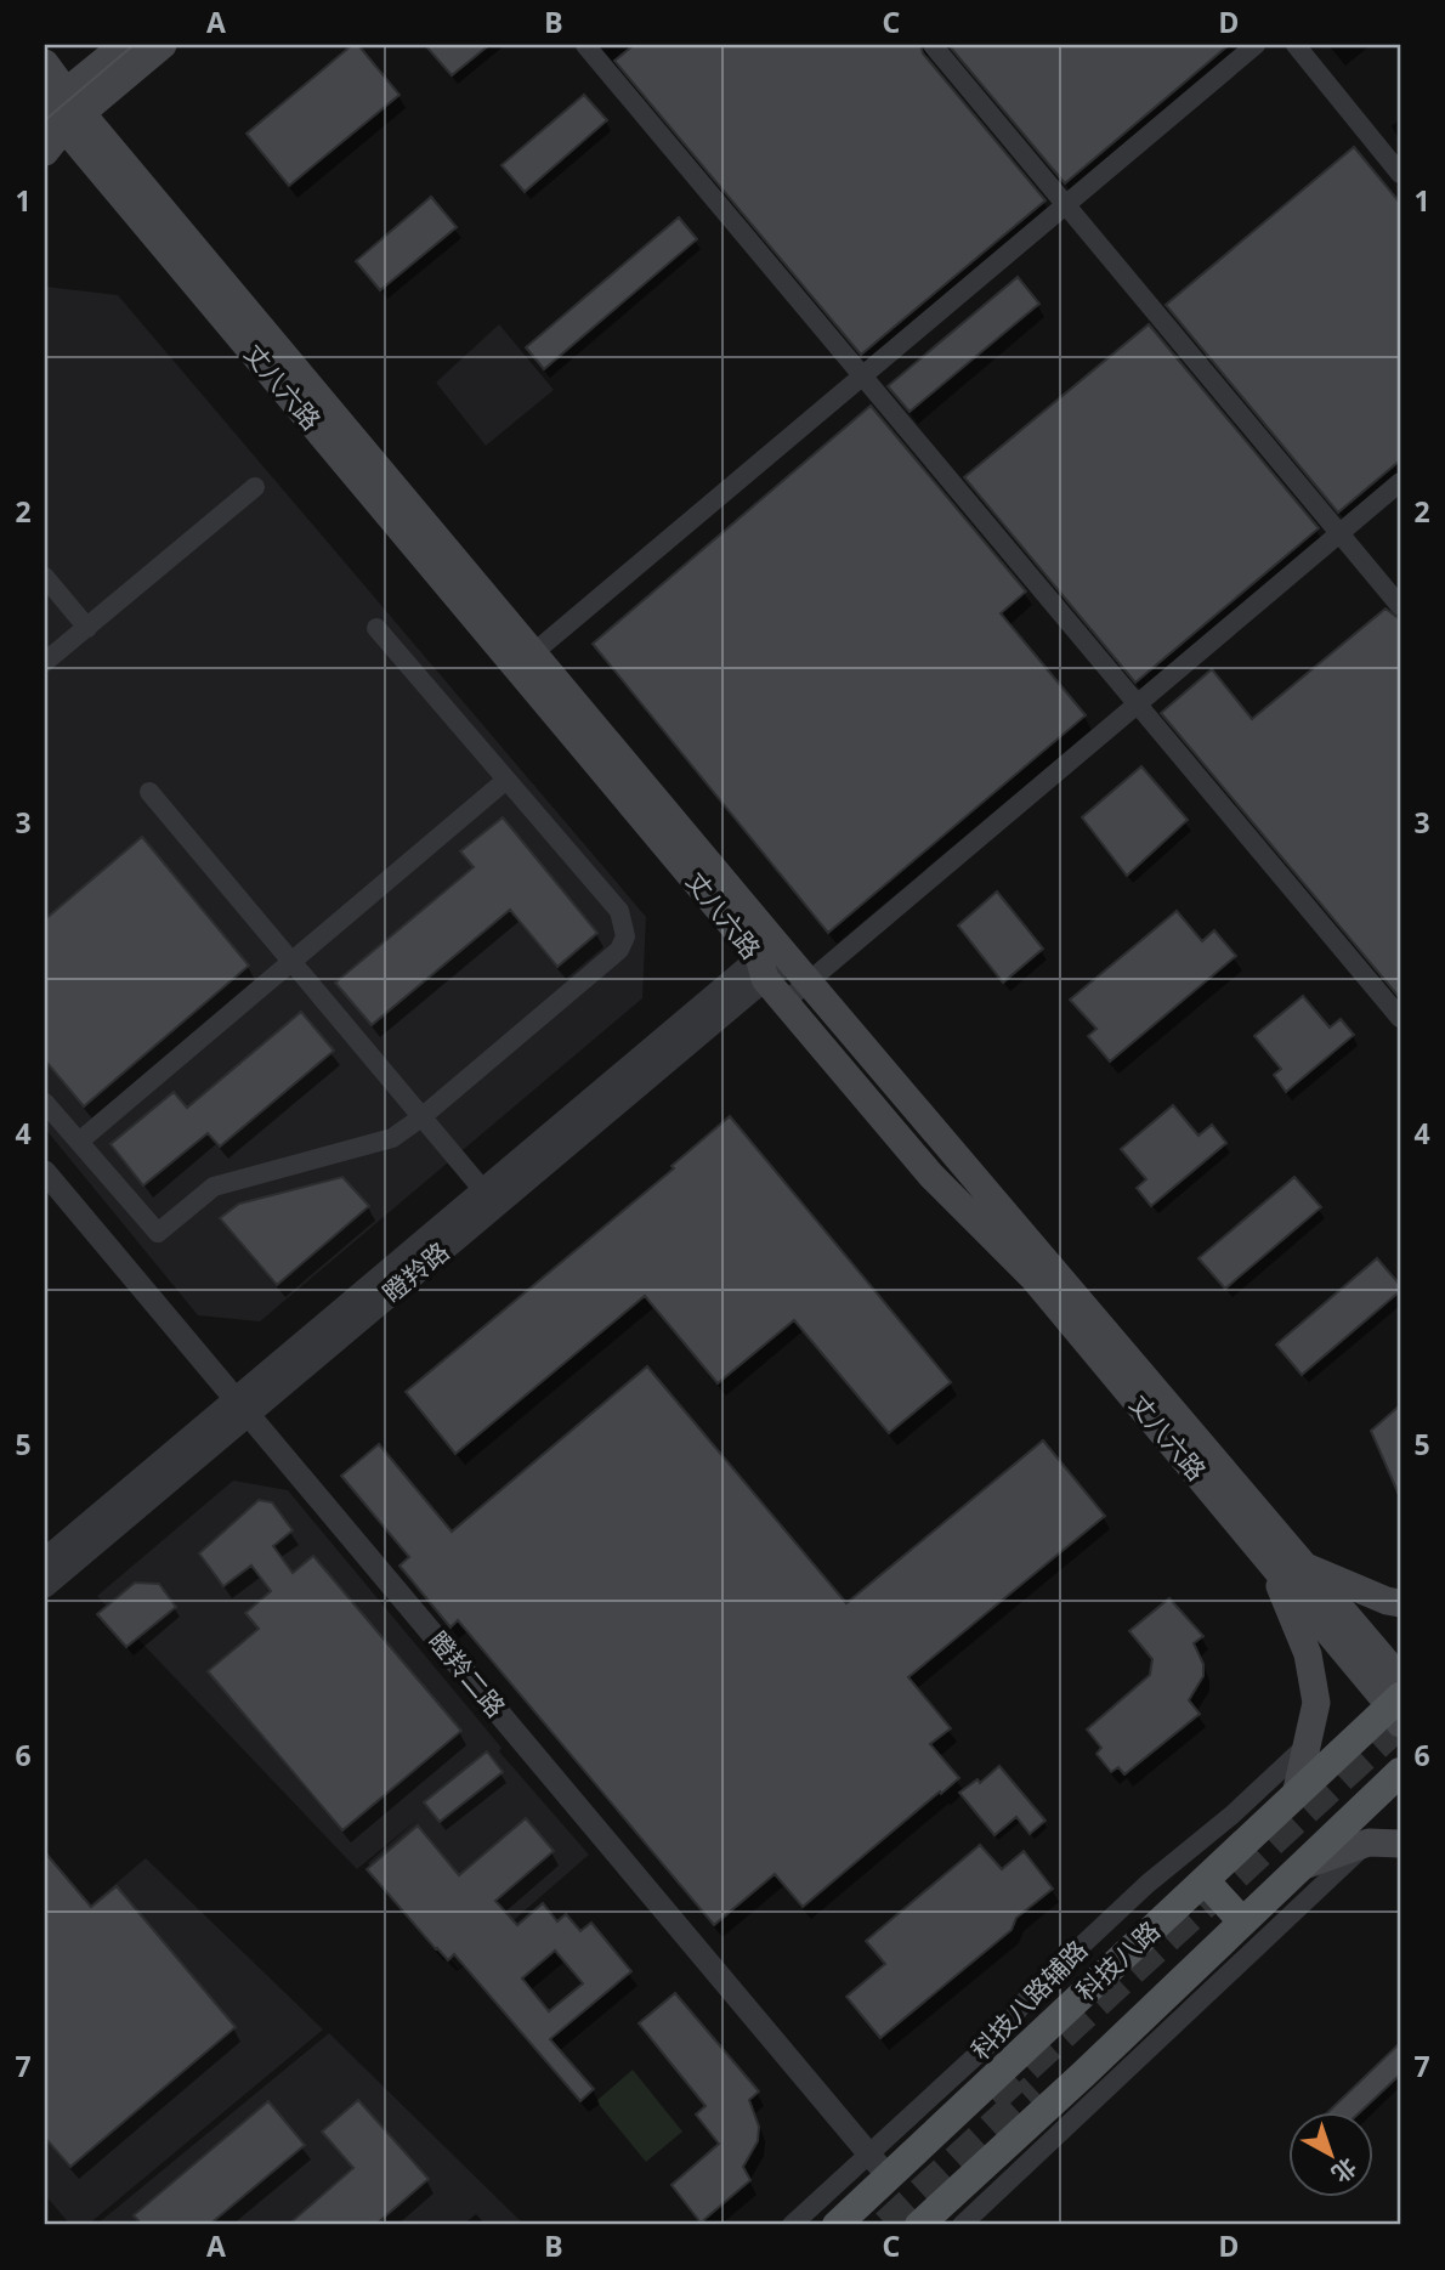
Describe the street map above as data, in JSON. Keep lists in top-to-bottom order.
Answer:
{
  "streets": {
    "main road": ["丈八六路", "科技八路"],
    "street": ["瞪羚路", "瞪羚二路", "科技八路辅路"]
  },
  "crossings": [
    ["丈八六路", "瞪羚路"],
    ["丈八六路", "科技八路"],
    ["瞪羚路", "瞪羚二路"],
    ["瞪羚二路", "科技八路"],
    ["瞪羚二路", "科技八路辅路"],
    ["科技八路", "科技八路辅路"]
  ],
  "north": "bottom right",
  "grid": {
    "columns": [
      "A",
      "B",
      "C",
      "D"
    ],
    "rows": [
      "1",
      "2",
      "3",
      "4",
      "5",
      "6",
      "7"
    ]
  }
}
